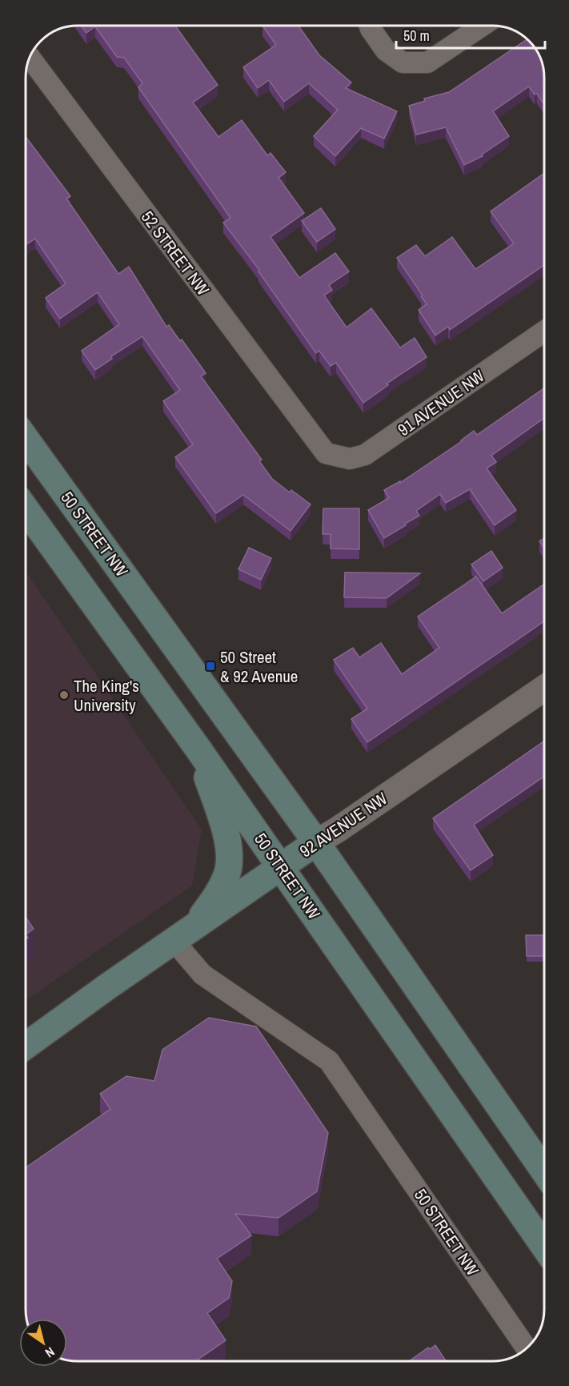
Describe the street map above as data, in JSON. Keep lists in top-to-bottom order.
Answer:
{
  "streets": {
    "main road": ["50 STREET NW", "92 AVENUE NW"],
    "street": ["52 STREET NW", "91 AVENUE NW"]
  },
  "crossings": [
    ["52 STREET NW", "91 AVENUE NW"],
    ["50 STREET NW", "92 AVENUE NW"]
  ],
  "places": {
    "transit": ["50 Street & 92 Avenue"],
    "other": ["The King's University"]
  },
  "scale_bar": "50 m",
  "north": "bottom right"
}
